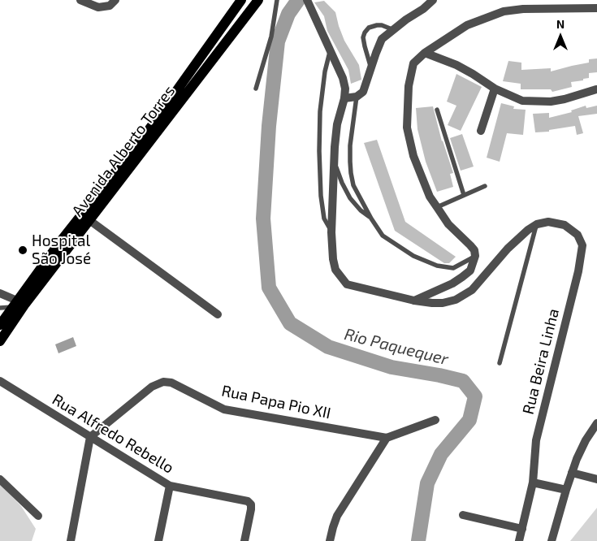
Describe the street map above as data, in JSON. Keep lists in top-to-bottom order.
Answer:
{
  "streets": {
    "main road": ["Avenida Alberto Torres"],
    "street": ["Rua Beira Linha", "Rua Papa Pio XII", "Rua Alfredo Rebello"]
  },
  "crossings": [
    ["Rua Papa Pio XII", "Rua Alfredo Rebello"]
  ],
  "water": ["Rio Paquequer"],
  "places": ["Hospital São José"],
  "north": "top"
}
